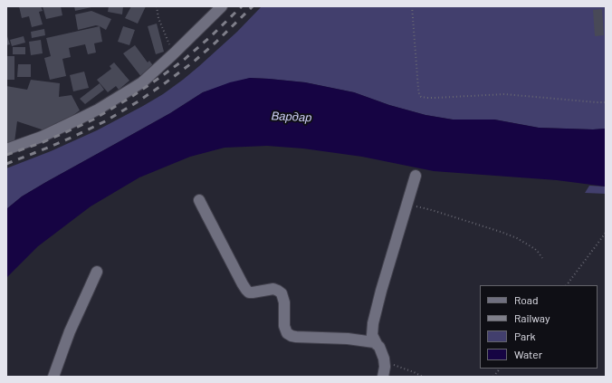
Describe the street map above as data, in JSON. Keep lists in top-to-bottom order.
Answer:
{
  "water": ["Вардар"],
  "legend": [
    "Road",
    "Railway",
    "Park",
    "Water"
  ]
}
